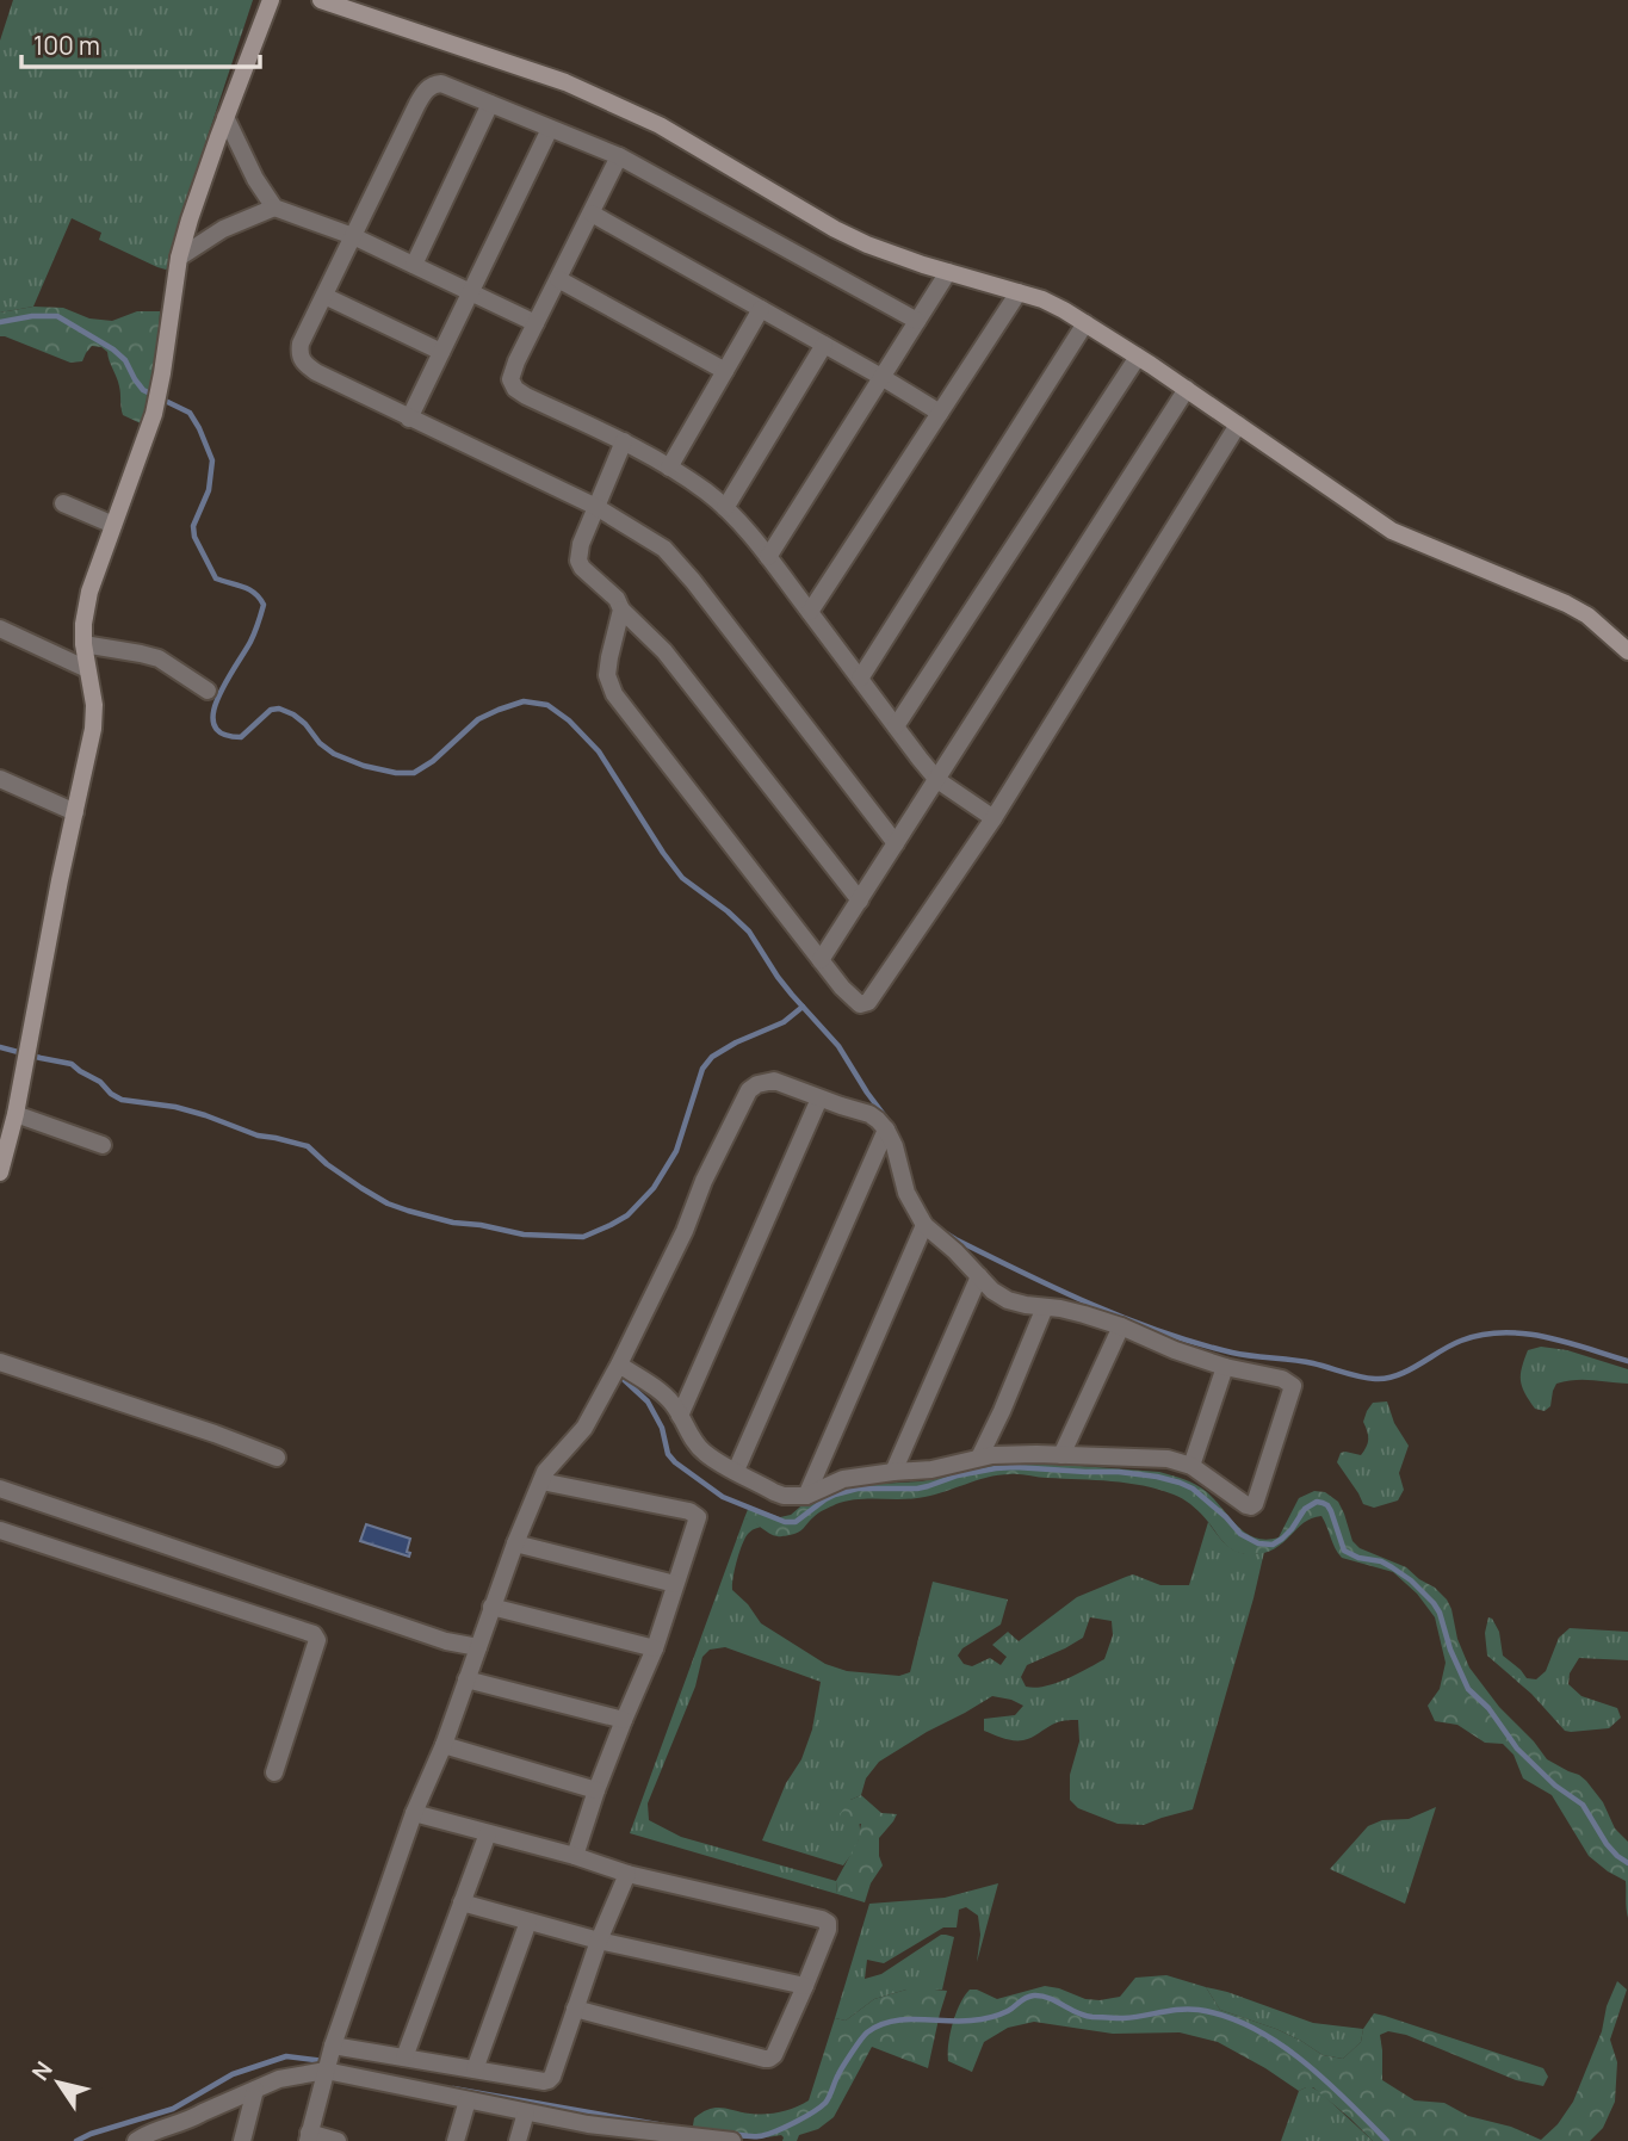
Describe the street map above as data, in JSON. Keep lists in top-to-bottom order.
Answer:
{
  "scale_bar": "100 m",
  "north": "top left"
}
